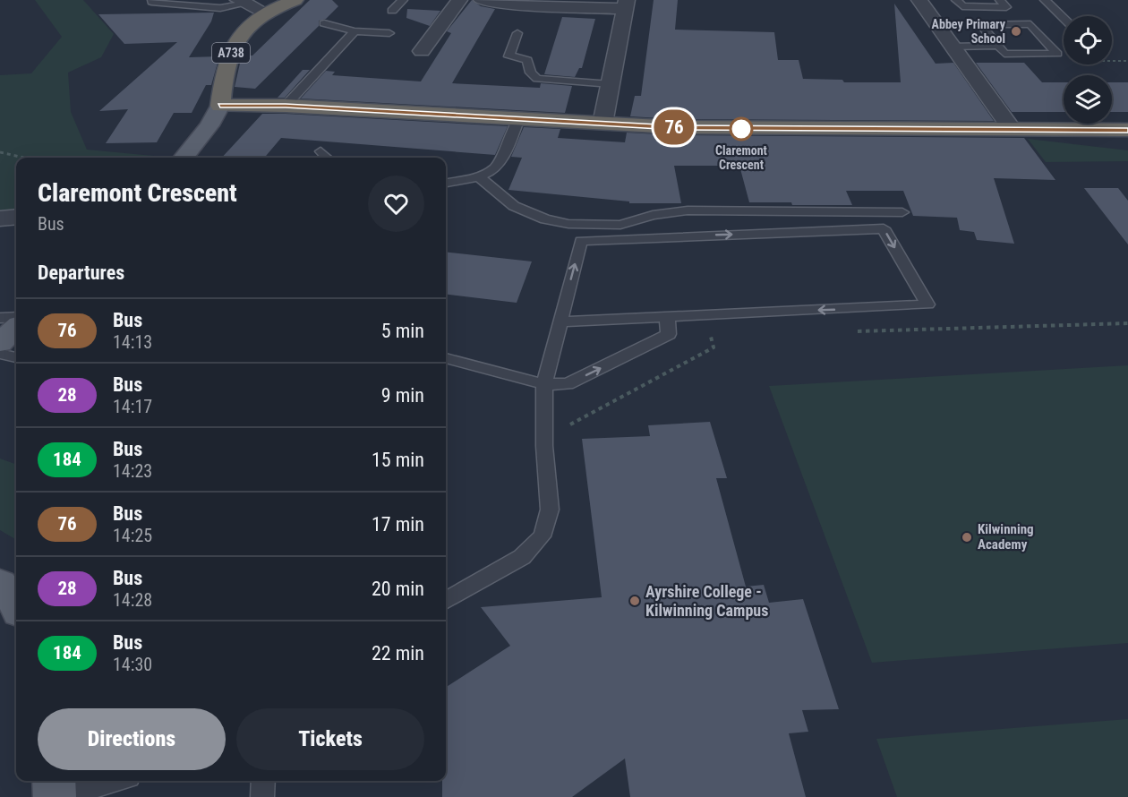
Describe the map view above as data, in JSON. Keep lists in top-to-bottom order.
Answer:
{
  "streets": {
    "highway": ["A738"]
  },
  "places": [
    "Abbey Primary School",
    "Claremont Crescent",
    "Kilwinning Academy",
    "Ayrshire College - Kilwinning Campus"
  ],
  "lines": ["bus line 76"],
  "page": {
    "on_map": "76",
    "heading": [
      ["Claremont Crescent", "Bus"],
      "Departures"
    ],
    "list": [
      {
        "mark": "76",
        "name": "Bus",
        "note": "14:13",
        "value": "5 min"
      },
      {
        "mark": "28",
        "name": "Bus",
        "note": "14:17",
        "value": "9 min"
      },
      {
        "mark": "184",
        "name": "Bus",
        "note": "14:23",
        "value": "15 min"
      },
      {
        "mark": "76",
        "name": "Bus",
        "note": "14:25",
        "value": "17 min"
      },
      {
        "mark": "28",
        "name": "Bus",
        "note": "14:28",
        "value": "20 min"
      },
      {
        "mark": "184",
        "name": "Bus",
        "note": "14:30",
        "value": "22 min"
      }
    ],
    "buttons": ["Directions", "Tickets"]
  }
}
